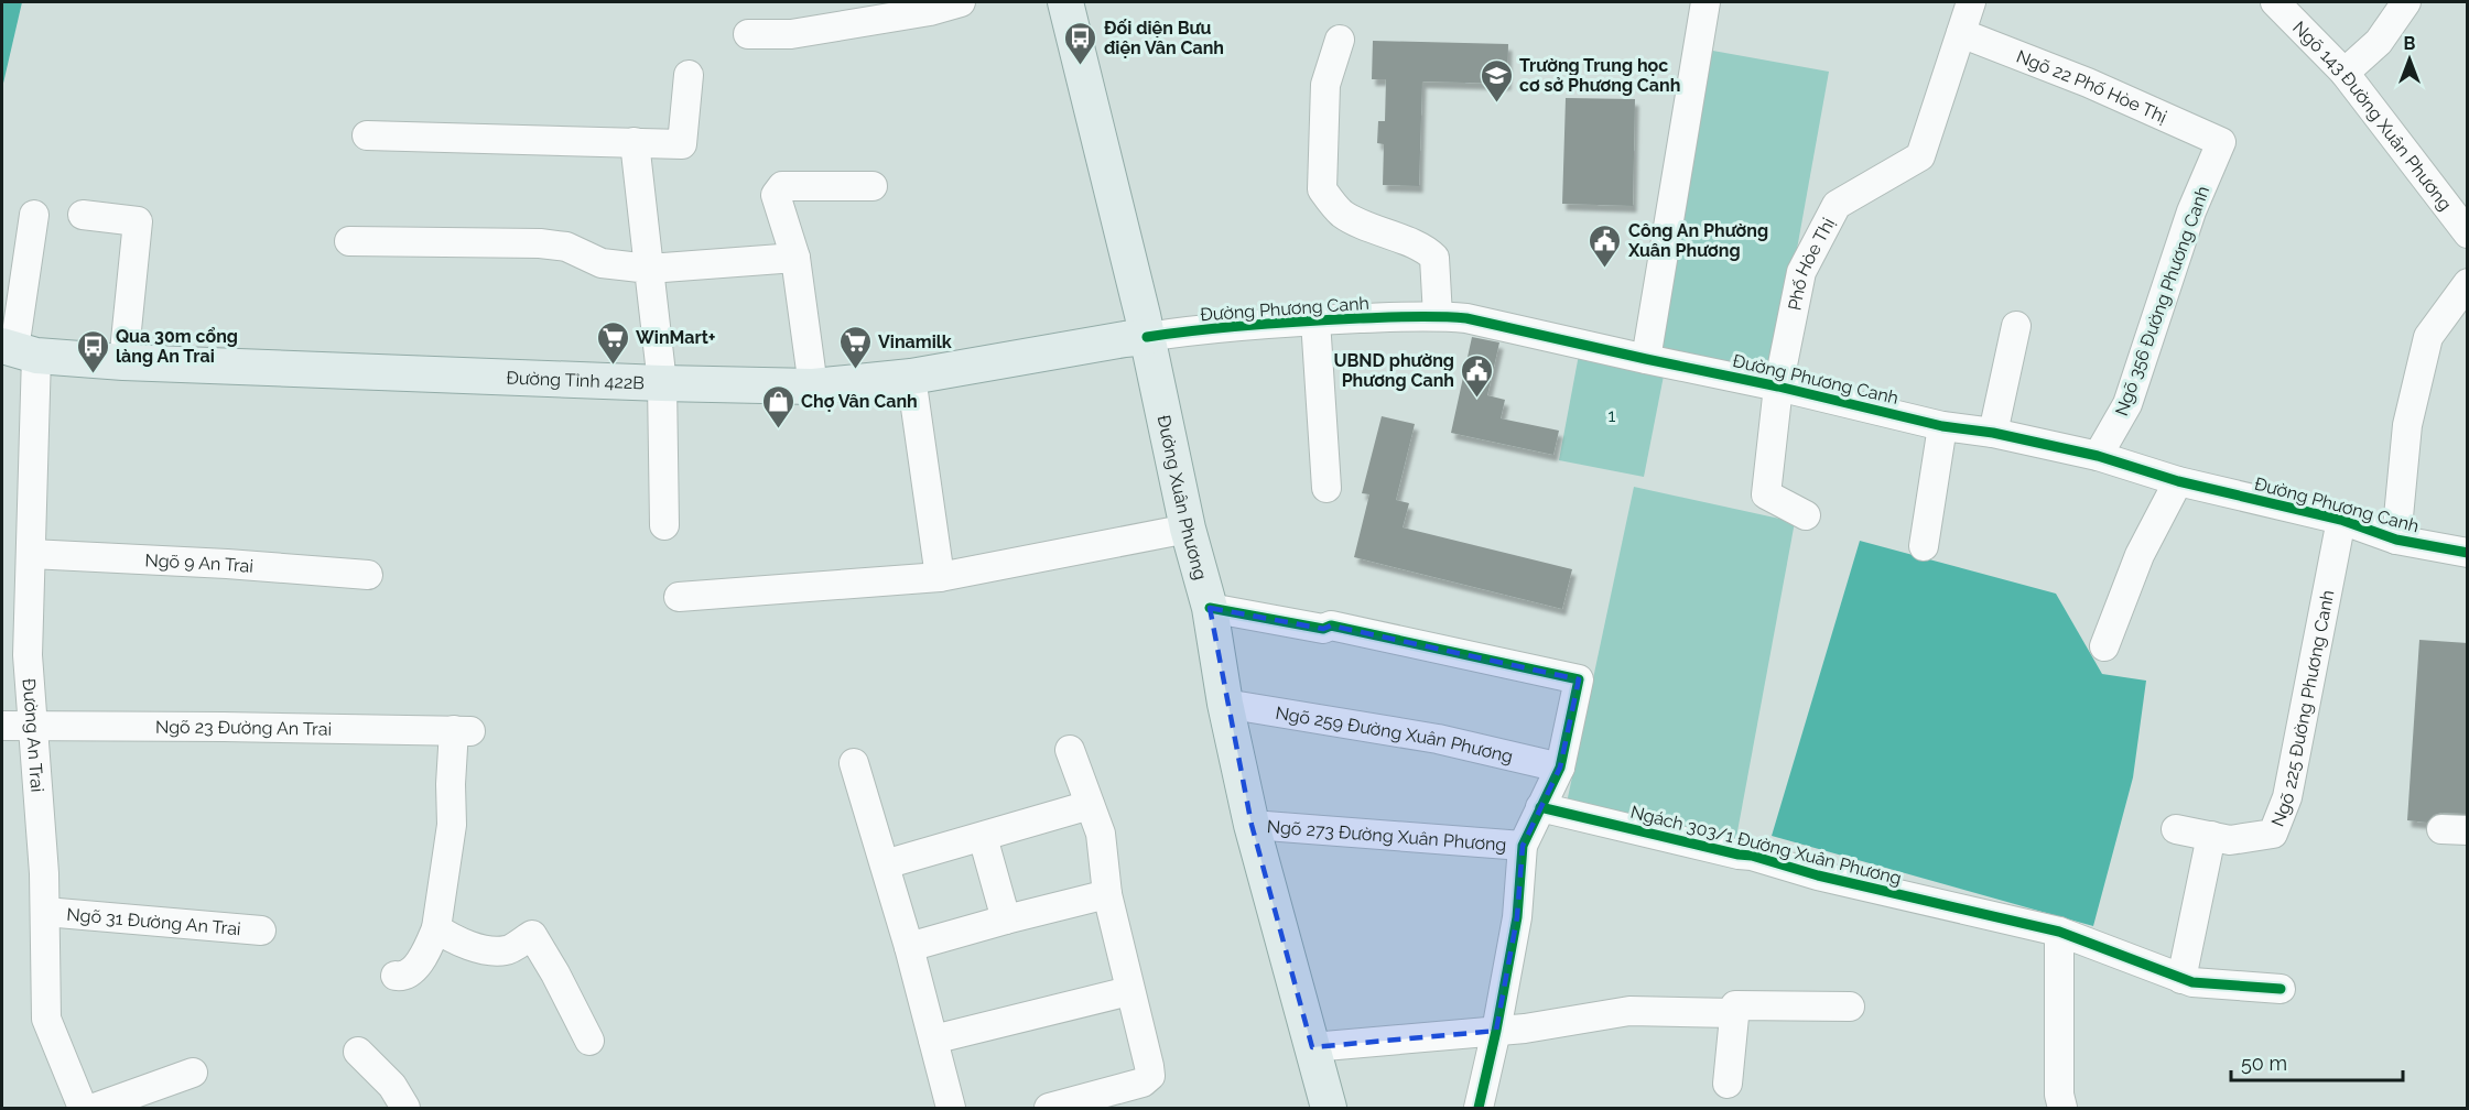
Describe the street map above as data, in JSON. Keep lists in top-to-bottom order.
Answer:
{
  "streets": {
    "main road": ["Đường Tỉnh 422B", "Đường Xuân Phương"],
    "street": [
      "Ngõ 22 Phố Hòe Thị",
      "Ngõ 143 Đường Xuân Phương",
      "Phố Hòe Thị",
      "Ngõ 356 Đường Phương Canh",
      "Đường Phương Canh",
      "Ngõ 9 An Trai",
      "Ngõ 225 Đường Phương Canh",
      "Ngõ 23 Đường An Trai",
      "Ngõ 259 Đường Xuân Phương",
      "Đường An Trai",
      "Ngõ 273 Đường Xuân Phương",
      "Ngách 303/1 Đường Xuân Phương",
      "Ngõ 31 Đường An Trai"
    ]
  },
  "crossings": [
    ["Ngõ 22 Phố Hòe Thị", "Phố Hòe Thị"],
    ["Ngõ 22 Phố Hòe Thị", "Ngõ 356 Đường Phương Canh"],
    ["Phố Hòe Thị", "Đường Phương Canh"],
    ["Ngõ 356 Đường Phương Canh", "Đường Phương Canh"],
    ["Đường Phương Canh", "Đường Tỉnh 422B"],
    ["Đường Phương Canh", "Đường Xuân Phương"],
    ["Đường Phương Canh", "Ngõ 225 Đường Phương Canh"],
    ["Đường Tỉnh 422B", "Đường Xuân Phương"],
    ["Đường Tỉnh 422B", "Đường An Trai"],
    ["Đường Xuân Phương", "Ngõ 259 Đường Xuân Phương"],
    ["Đường Xuân Phương", "Ngõ 273 Đường Xuân Phương"],
    ["Ngõ 9 An Trai", "Đường An Trai"],
    ["Ngõ 23 Đường An Trai", "Đường An Trai"],
    ["Đường An Trai", "Ngõ 31 Đường An Trai"]
  ],
  "parks": ["1"],
  "places": {
    "bus stop": ["Đối diện Bưu điện Vân Canh", "Qua 30m cổng làng An Trai"],
    "school or university": ["Trường Trung học cơ sở Phương Canh"],
    "public building": ["Công An Phường Xuân Phương", "UBND phường Phương Canh"],
    "supermarket": ["WinMart+", "Vinamilk"],
    "shop": ["Chợ Vân Canh"]
  },
  "scale_bar": "50 m",
  "north": "top"
}
